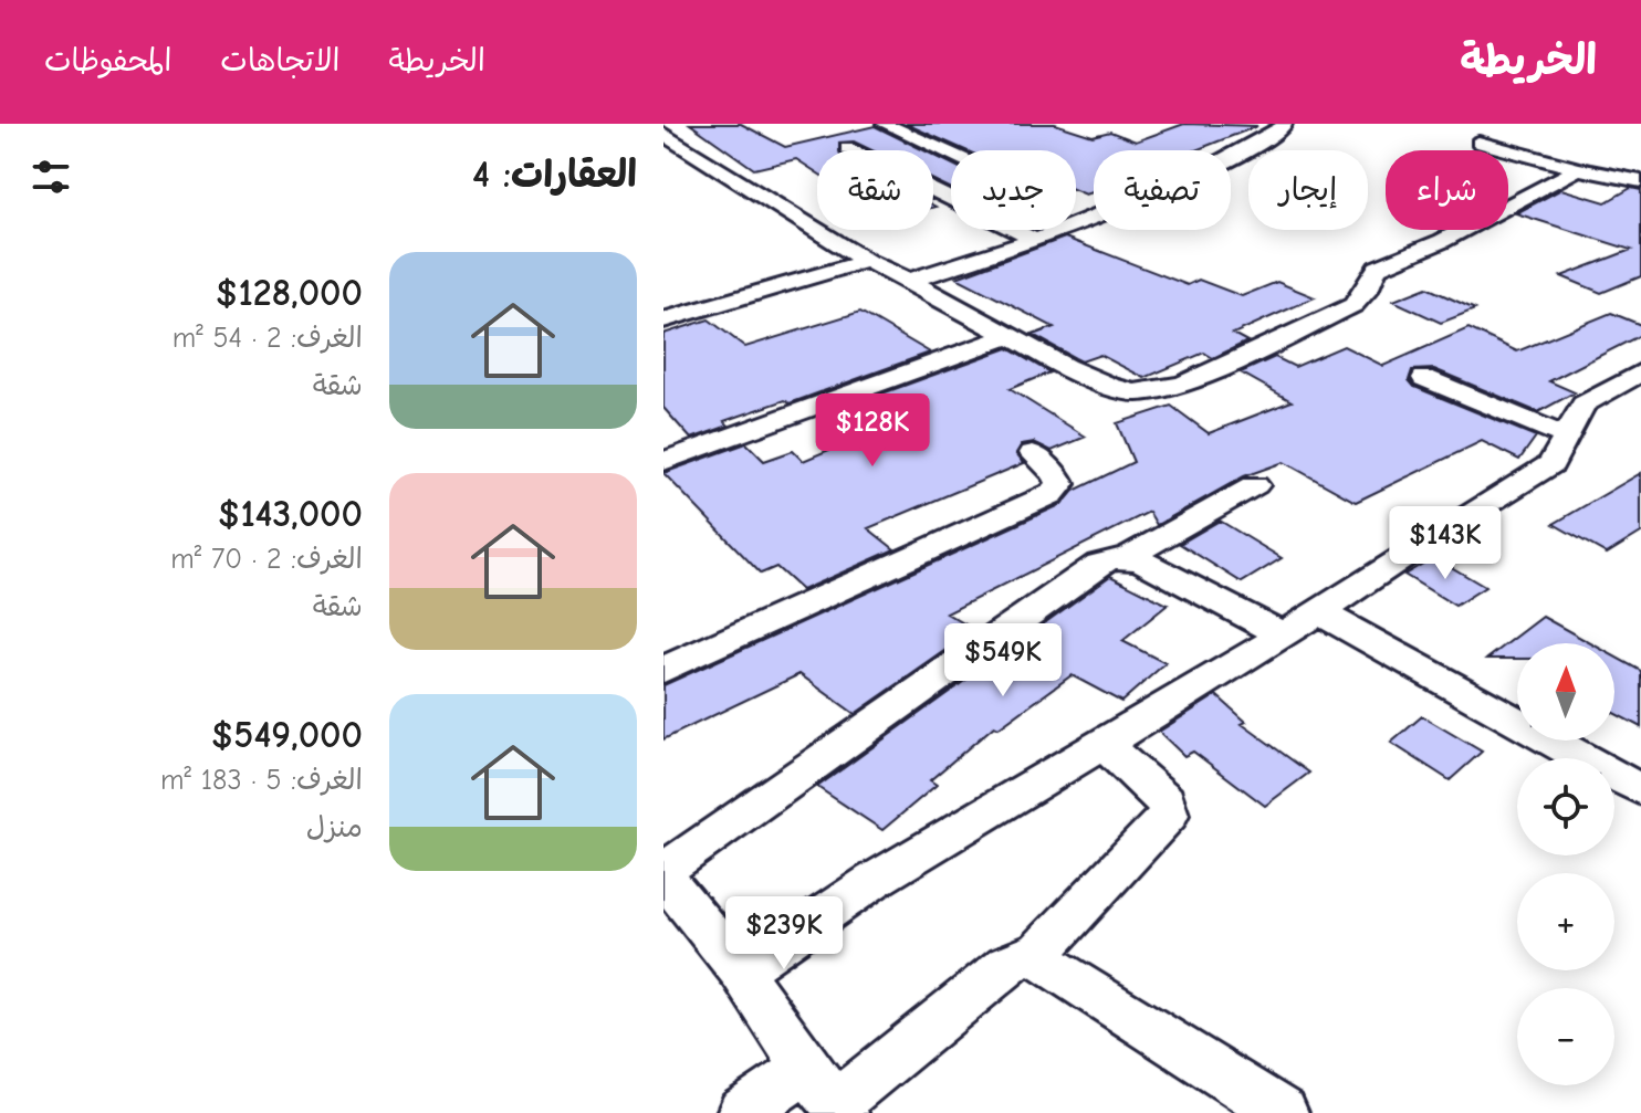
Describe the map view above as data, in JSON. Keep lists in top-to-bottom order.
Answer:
{
  "north": "top",
  "page": {
    "header": "الخريطة",
    "nav": ["الخريطة", "الاتجاهات", "المحفوظات"],
    "heading": "العقارات: 4",
    "chip": [
      "شراء",
      "إيجار",
      "تصفية",
      "جديد",
      "شقة"
    ],
    "list": [
      {
        "name": "$128,000",
        "note": "الغرف: 2 · 54 m² · شقة"
      },
      {
        "name": "$143,000",
        "note": "الغرف: 2 · 70 m² · شقة"
      },
      {
        "name": "$549,000",
        "note": "الغرف: 5 · 183 m² · منزل"
      }
    ],
    "price": [
      "$128K",
      "$143K",
      "$549K",
      "$239K"
    ],
    "map_buttons": ["+", "−"]
  }
}
